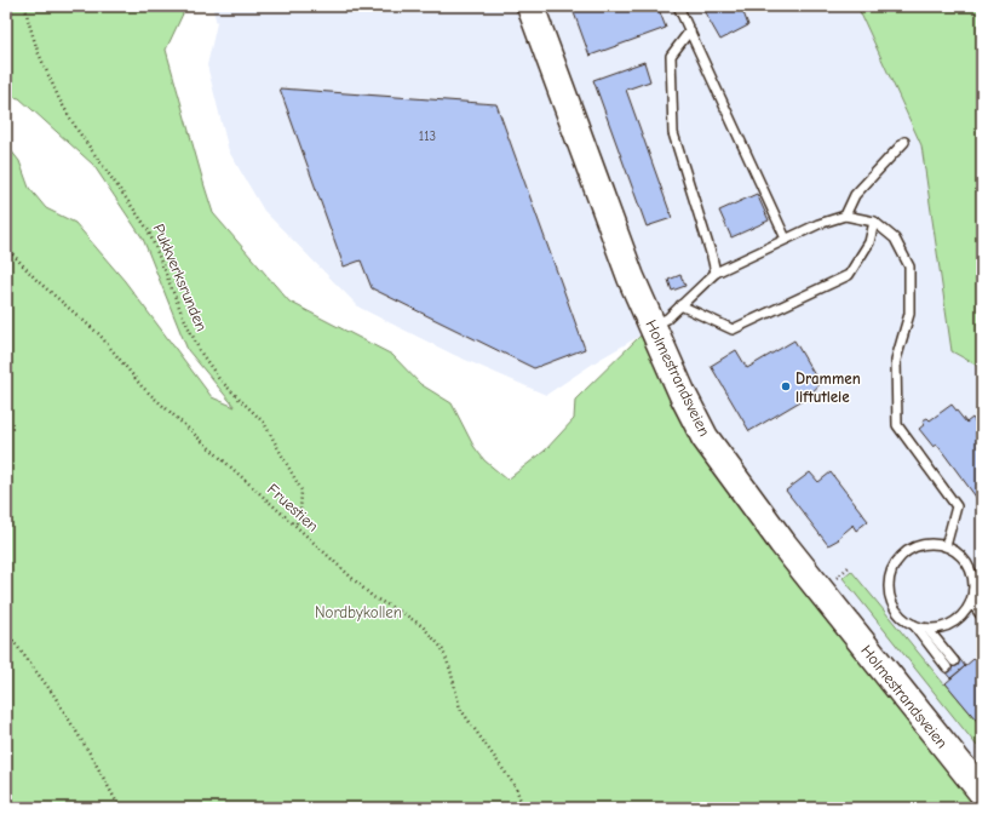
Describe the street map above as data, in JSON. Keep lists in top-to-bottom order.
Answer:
{
  "streets": {
    "main road": ["Holmestrandsveien"],
    "path": ["Pukkverksrunden", "Fruestien"]
  },
  "crossings": [
    ["Pukkverksrunden", "Fruestien"]
  ],
  "parks": ["Nordbykollen"],
  "places": ["Drammen liftutleie"],
  "house_numbers": ["113"]
}
